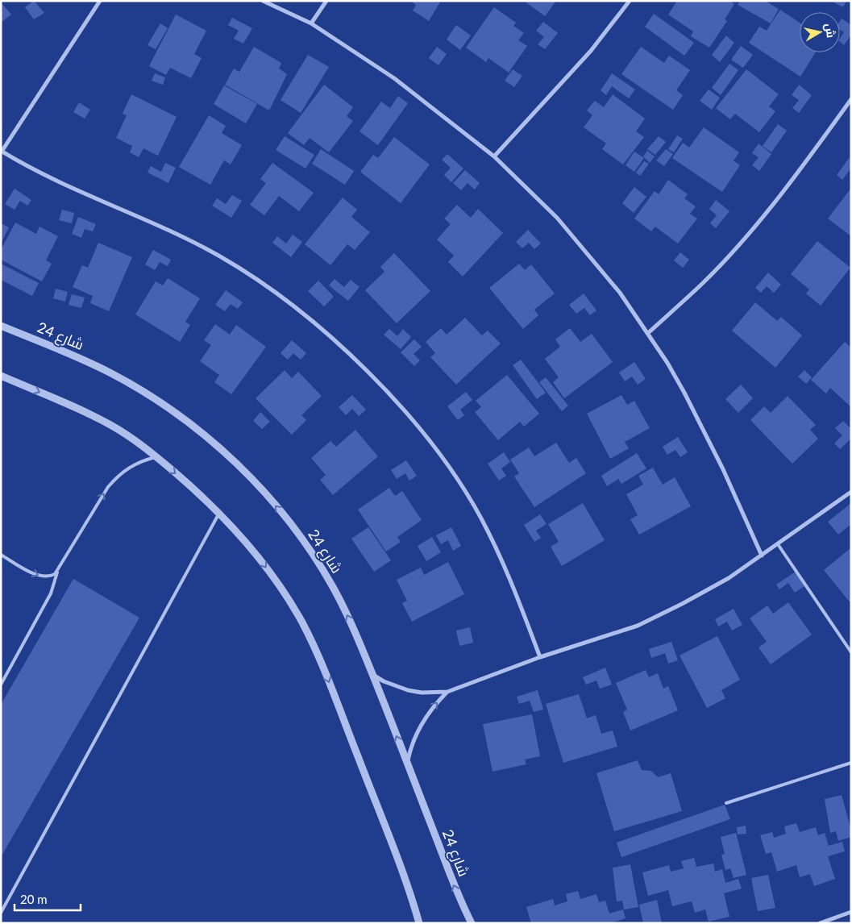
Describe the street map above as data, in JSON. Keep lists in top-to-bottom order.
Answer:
{
  "streets": {
    "street": ["شارع 24"]
  },
  "scale_bar": "20 m",
  "north": "right"
}
